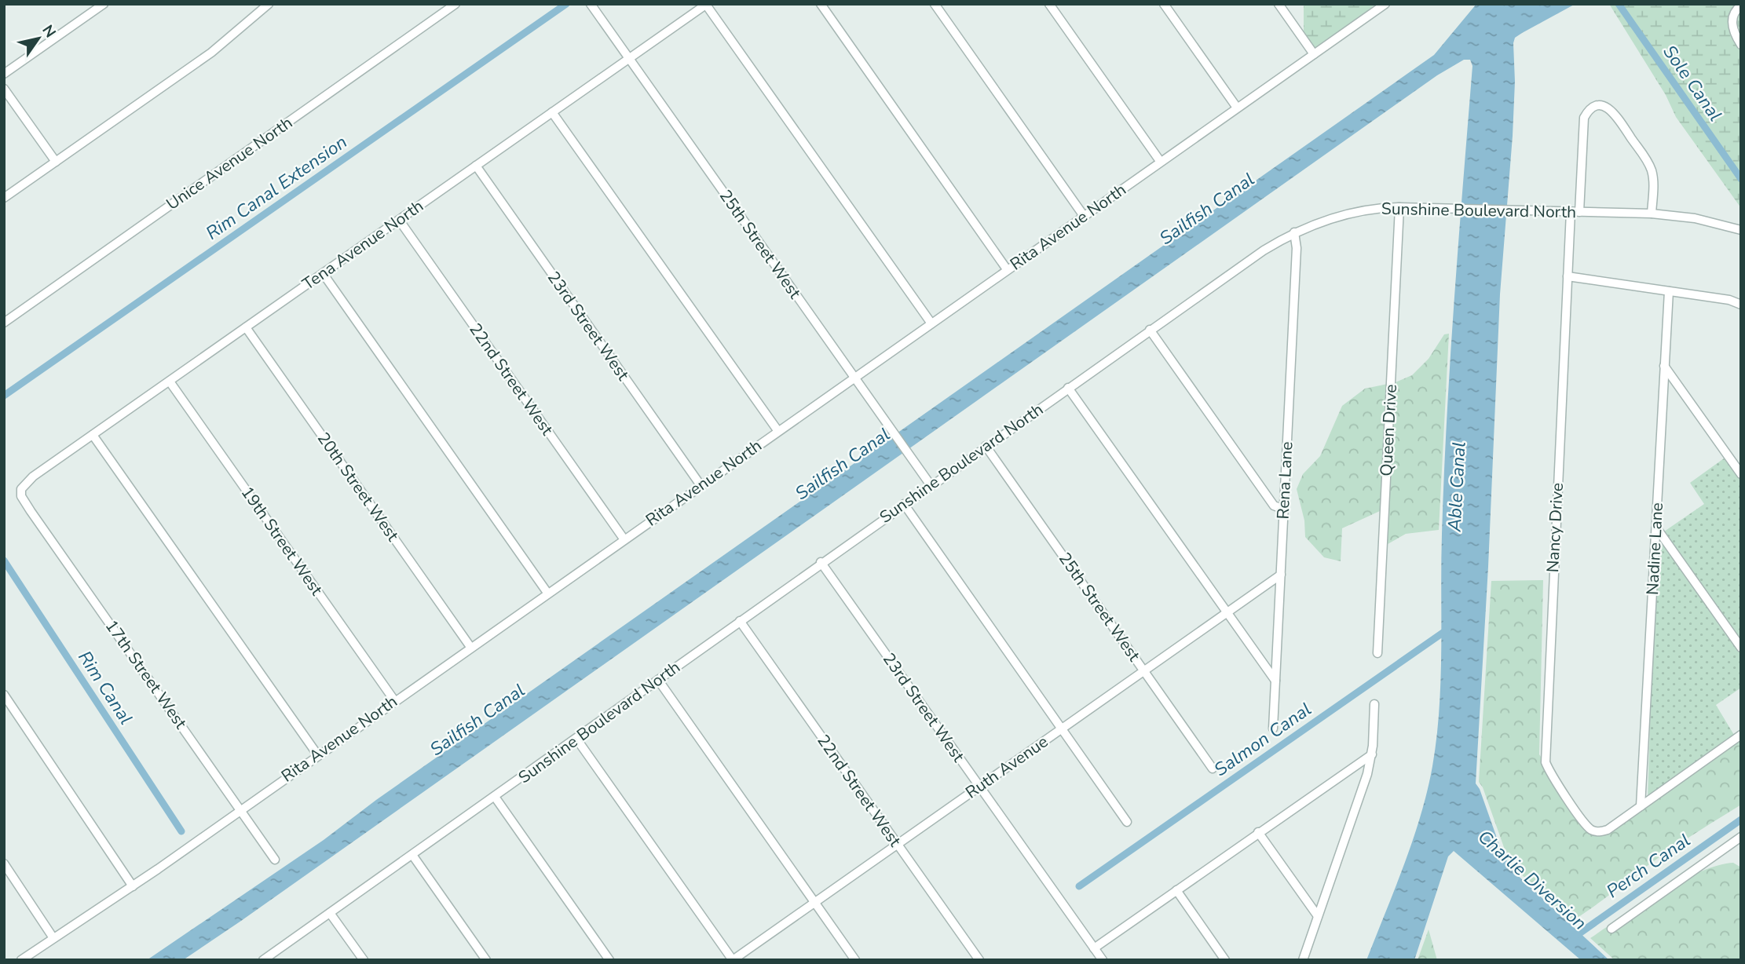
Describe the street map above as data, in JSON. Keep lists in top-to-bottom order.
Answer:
{
  "streets": {
    "street": [
      "Unice Avenue North",
      "Sunshine Boulevard North",
      "Rita Avenue North",
      "25th Street West",
      "Tena Avenue North",
      "23rd Street West",
      "22nd Street West",
      "Queen Drive",
      "Rena Lane",
      "20th Street West",
      "Nancy Drive",
      "19th Street West",
      "Nadine Lane",
      "17th Street West",
      "Ruth Avenue"
    ]
  },
  "crossings": [
    ["Sunshine Boulevard North", "25th Street West"],
    ["Sunshine Boulevard North", "23rd Street West"],
    ["Sunshine Boulevard North", "22nd Street West"],
    ["Sunshine Boulevard North", "Queen Drive"],
    ["Sunshine Boulevard North", "Rena Lane"],
    ["Sunshine Boulevard North", "Nancy Drive"],
    ["Rita Avenue North", "25th Street West"],
    ["Rita Avenue North", "23rd Street West"],
    ["Rita Avenue North", "22nd Street West"],
    ["Rita Avenue North", "20th Street West"],
    ["Rita Avenue North", "19th Street West"],
    ["Rita Avenue North", "17th Street West"],
    ["25th Street West", "Tena Avenue North"],
    ["25th Street West", "Ruth Avenue"],
    ["Tena Avenue North", "23rd Street West"],
    ["Tena Avenue North", "22nd Street West"],
    ["Tena Avenue North", "20th Street West"],
    ["Tena Avenue North", "19th Street West"],
    ["Tena Avenue North", "17th Street West"],
    ["23rd Street West", "Ruth Avenue"],
    ["22nd Street West", "Ruth Avenue"],
    ["Rena Lane", "Ruth Avenue"],
    ["Nancy Drive", "Nadine Lane"]
  ],
  "water": [
    "Sole Canal",
    "Rim Canal Extension",
    "Sailfish Canal",
    "Able Canal",
    "Rim Canal",
    "Salmon Canal",
    "Perch Canal",
    "Charlie Diversion"
  ],
  "north": "top right"
}
